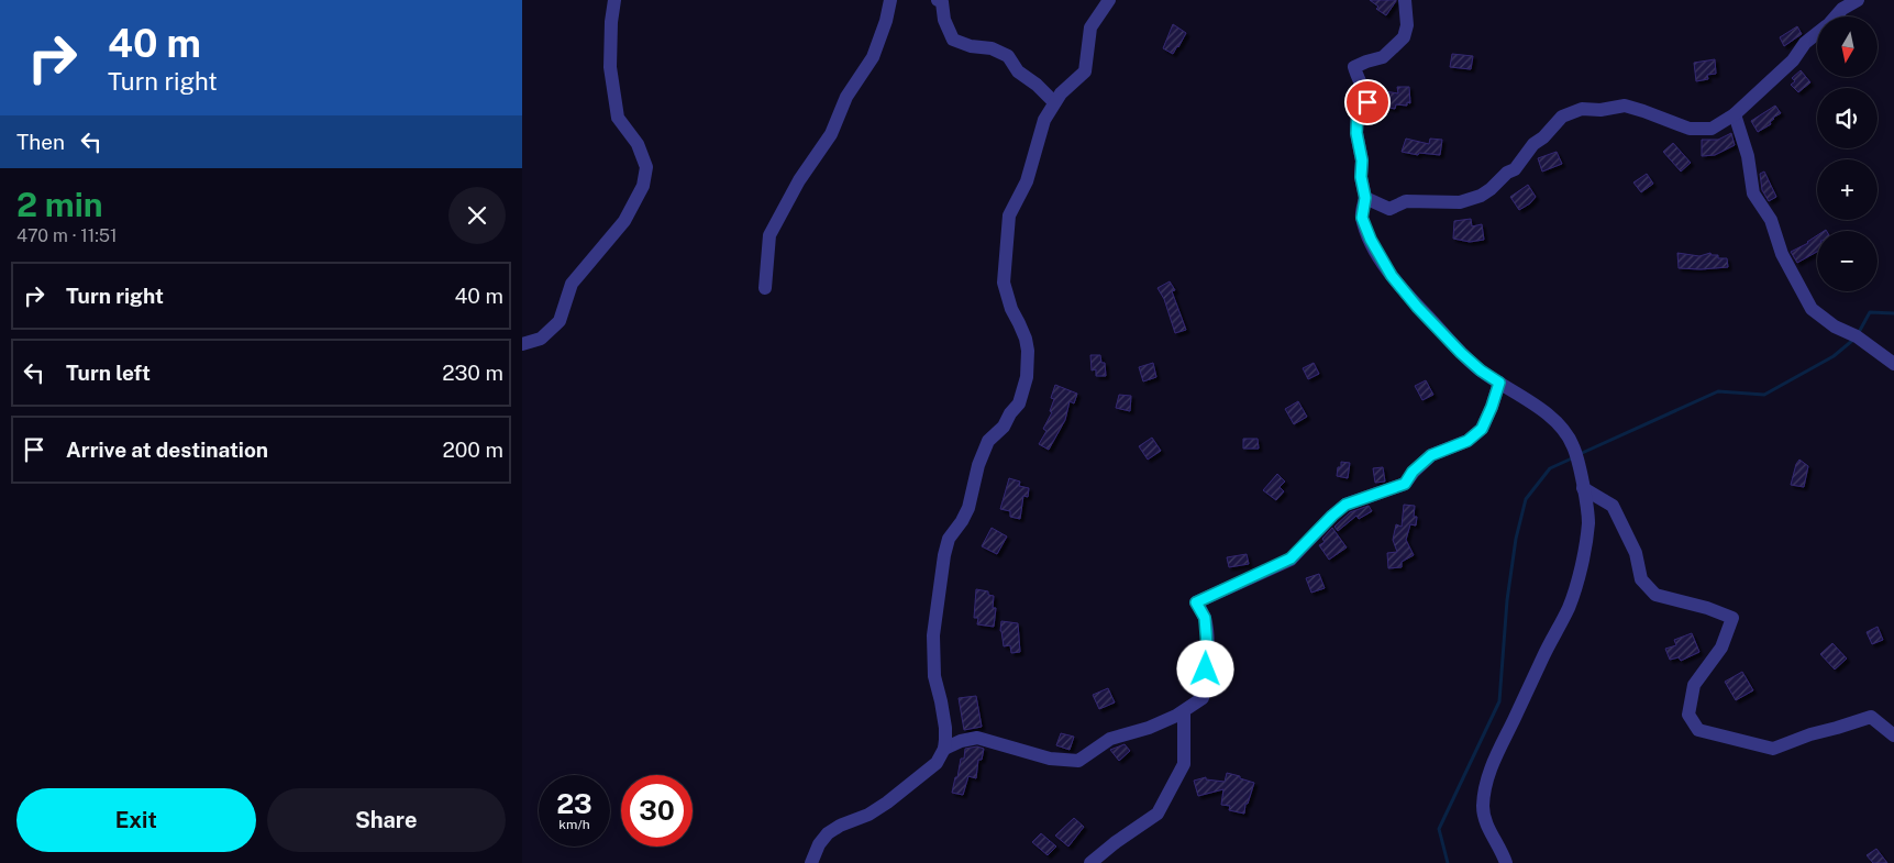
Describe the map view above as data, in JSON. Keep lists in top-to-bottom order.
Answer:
{
  "north": "bottom",
  "page": {
    "turn": ["40 m", "Turn right"],
    "map_buttons": ["+", "−"],
    "then": "Then",
    "heading": ["2 min", "470 m · 11:51"],
    "list": [
      {
        "name": "Turn right",
        "value": "40 m"
      },
      {
        "name": "Turn left",
        "value": "230 m"
      },
      {
        "name": "Arrive at destination",
        "value": "200 m"
      }
    ],
    "speed": "23 km/h",
    "limit": "30",
    "buttons": ["Exit", "Share"]
  }
}
